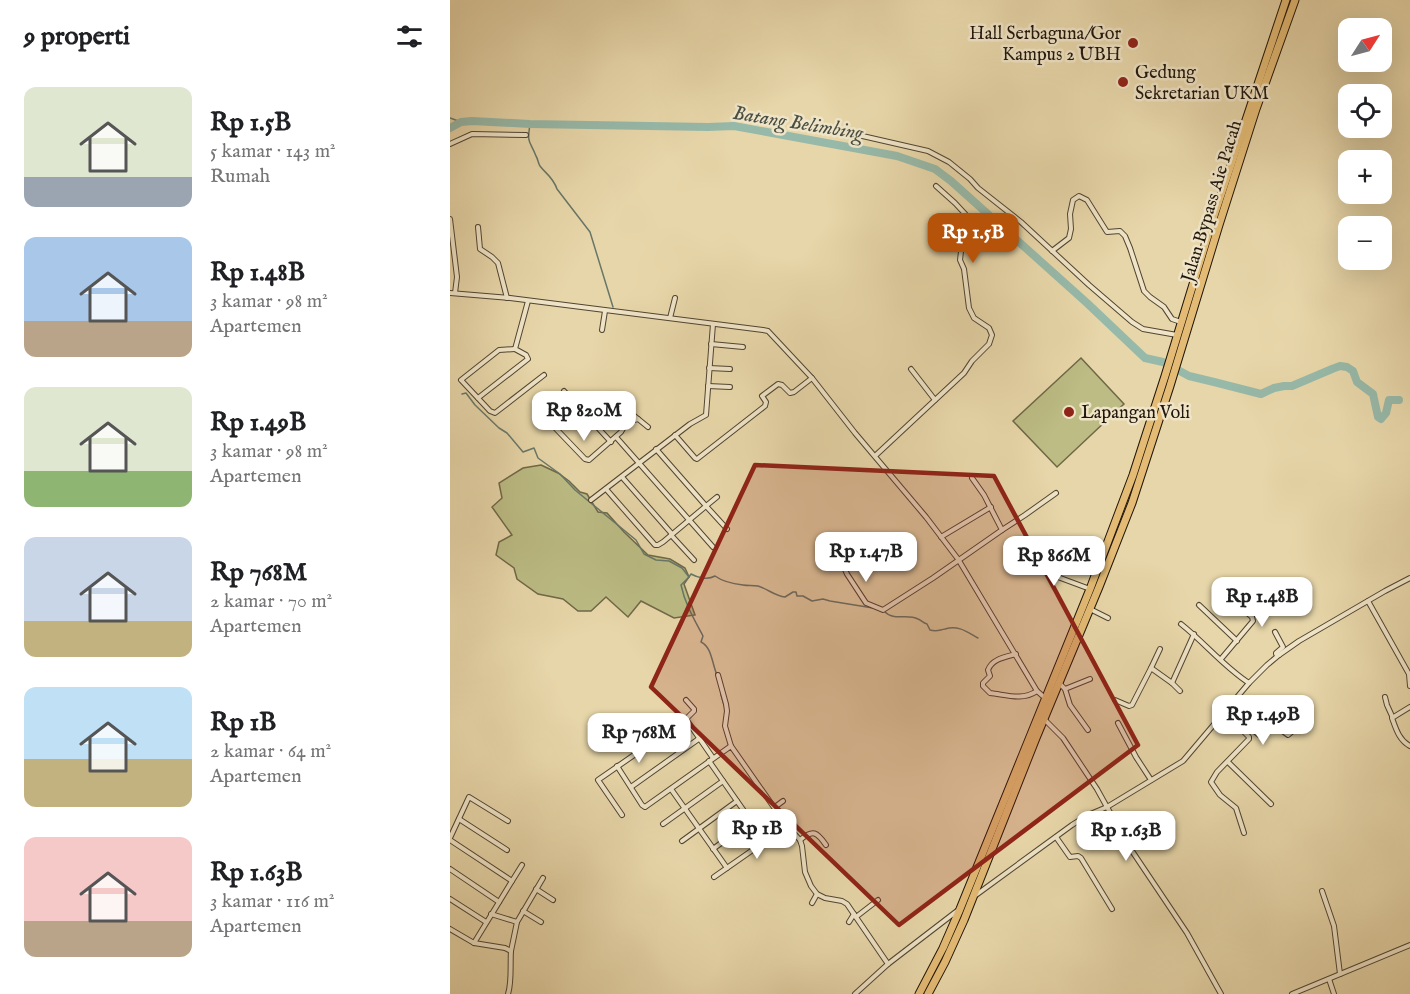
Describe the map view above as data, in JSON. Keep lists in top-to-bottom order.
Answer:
{
  "streets": {
    "highway": ["Jalan Bypass Aie Pacah"]
  },
  "water": ["Batang Belimbing"],
  "places": ["Hall Serbaguna/Gor Kampus 2 UBH", "Gedung Sekretarian UKM", "Lapangan Voli"],
  "north": "top right",
  "page": {
    "heading": "9 properti",
    "map_buttons": ["+", "−"],
    "list": [
      {
        "name": "Rp 1.5B",
        "note": "5 kamar · 143 m² · Rumah"
      },
      {
        "name": "Rp 1.48B",
        "note": "3 kamar · 98 m² · Apartemen"
      },
      {
        "name": "Rp 1.49B",
        "note": "3 kamar · 98 m² · Apartemen"
      },
      {
        "name": "Rp 768M",
        "note": "2 kamar · 70 m² · Apartemen"
      },
      {
        "name": "Rp 1B",
        "note": "2 kamar · 64 m² · Apartemen"
      },
      {
        "name": "Rp 1.63B",
        "note": "3 kamar · 116 m² · Apartemen"
      }
    ],
    "price": [
      "Rp 1.5B",
      "Rp 820M",
      "Rp 1.47B",
      "Rp 866M",
      "Rp 1.48B",
      "Rp 1.49B",
      "Rp 768M",
      "Rp 1B",
      "Rp 1.63B"
    ]
  }
}
